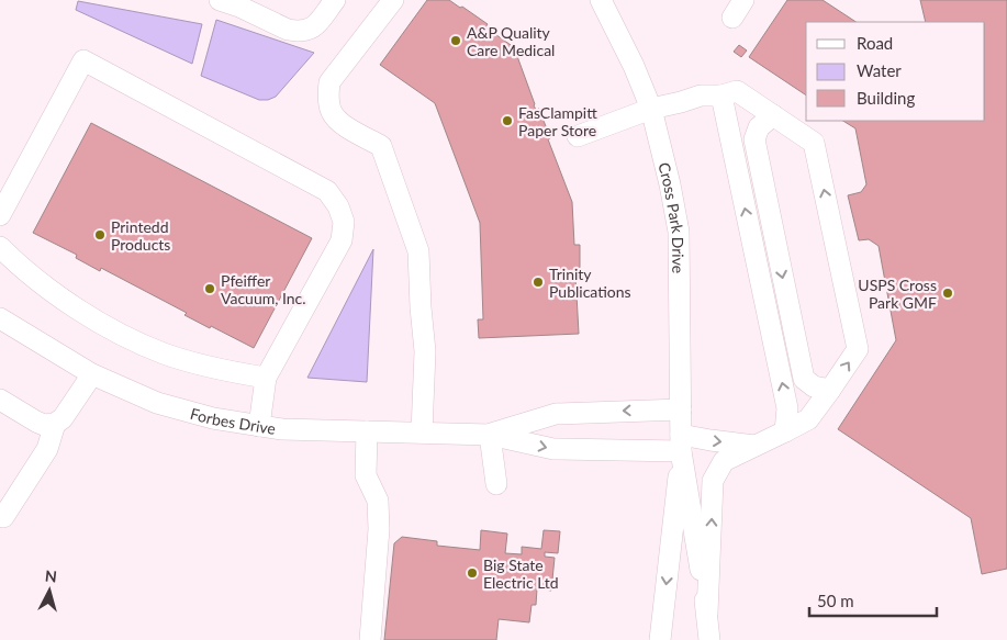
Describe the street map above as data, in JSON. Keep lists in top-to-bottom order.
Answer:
{
  "streets": {
    "street": ["Cross Park Drive", "Forbes Drive"]
  },
  "crossings": [
    ["Cross Park Drive", "Forbes Drive"]
  ],
  "places": [
    "A&P Quality Care Medical",
    "FasClampitt Paper Store",
    "Printedd Products",
    "Trinity Publications",
    "Pfeiffer Vacuum, Inc.",
    "USPS Cross Park GMF",
    "Big State Electric Ltd"
  ],
  "legend": ["Road", "Water", "Building"],
  "scale_bar": "50 m",
  "north": "top"
}
